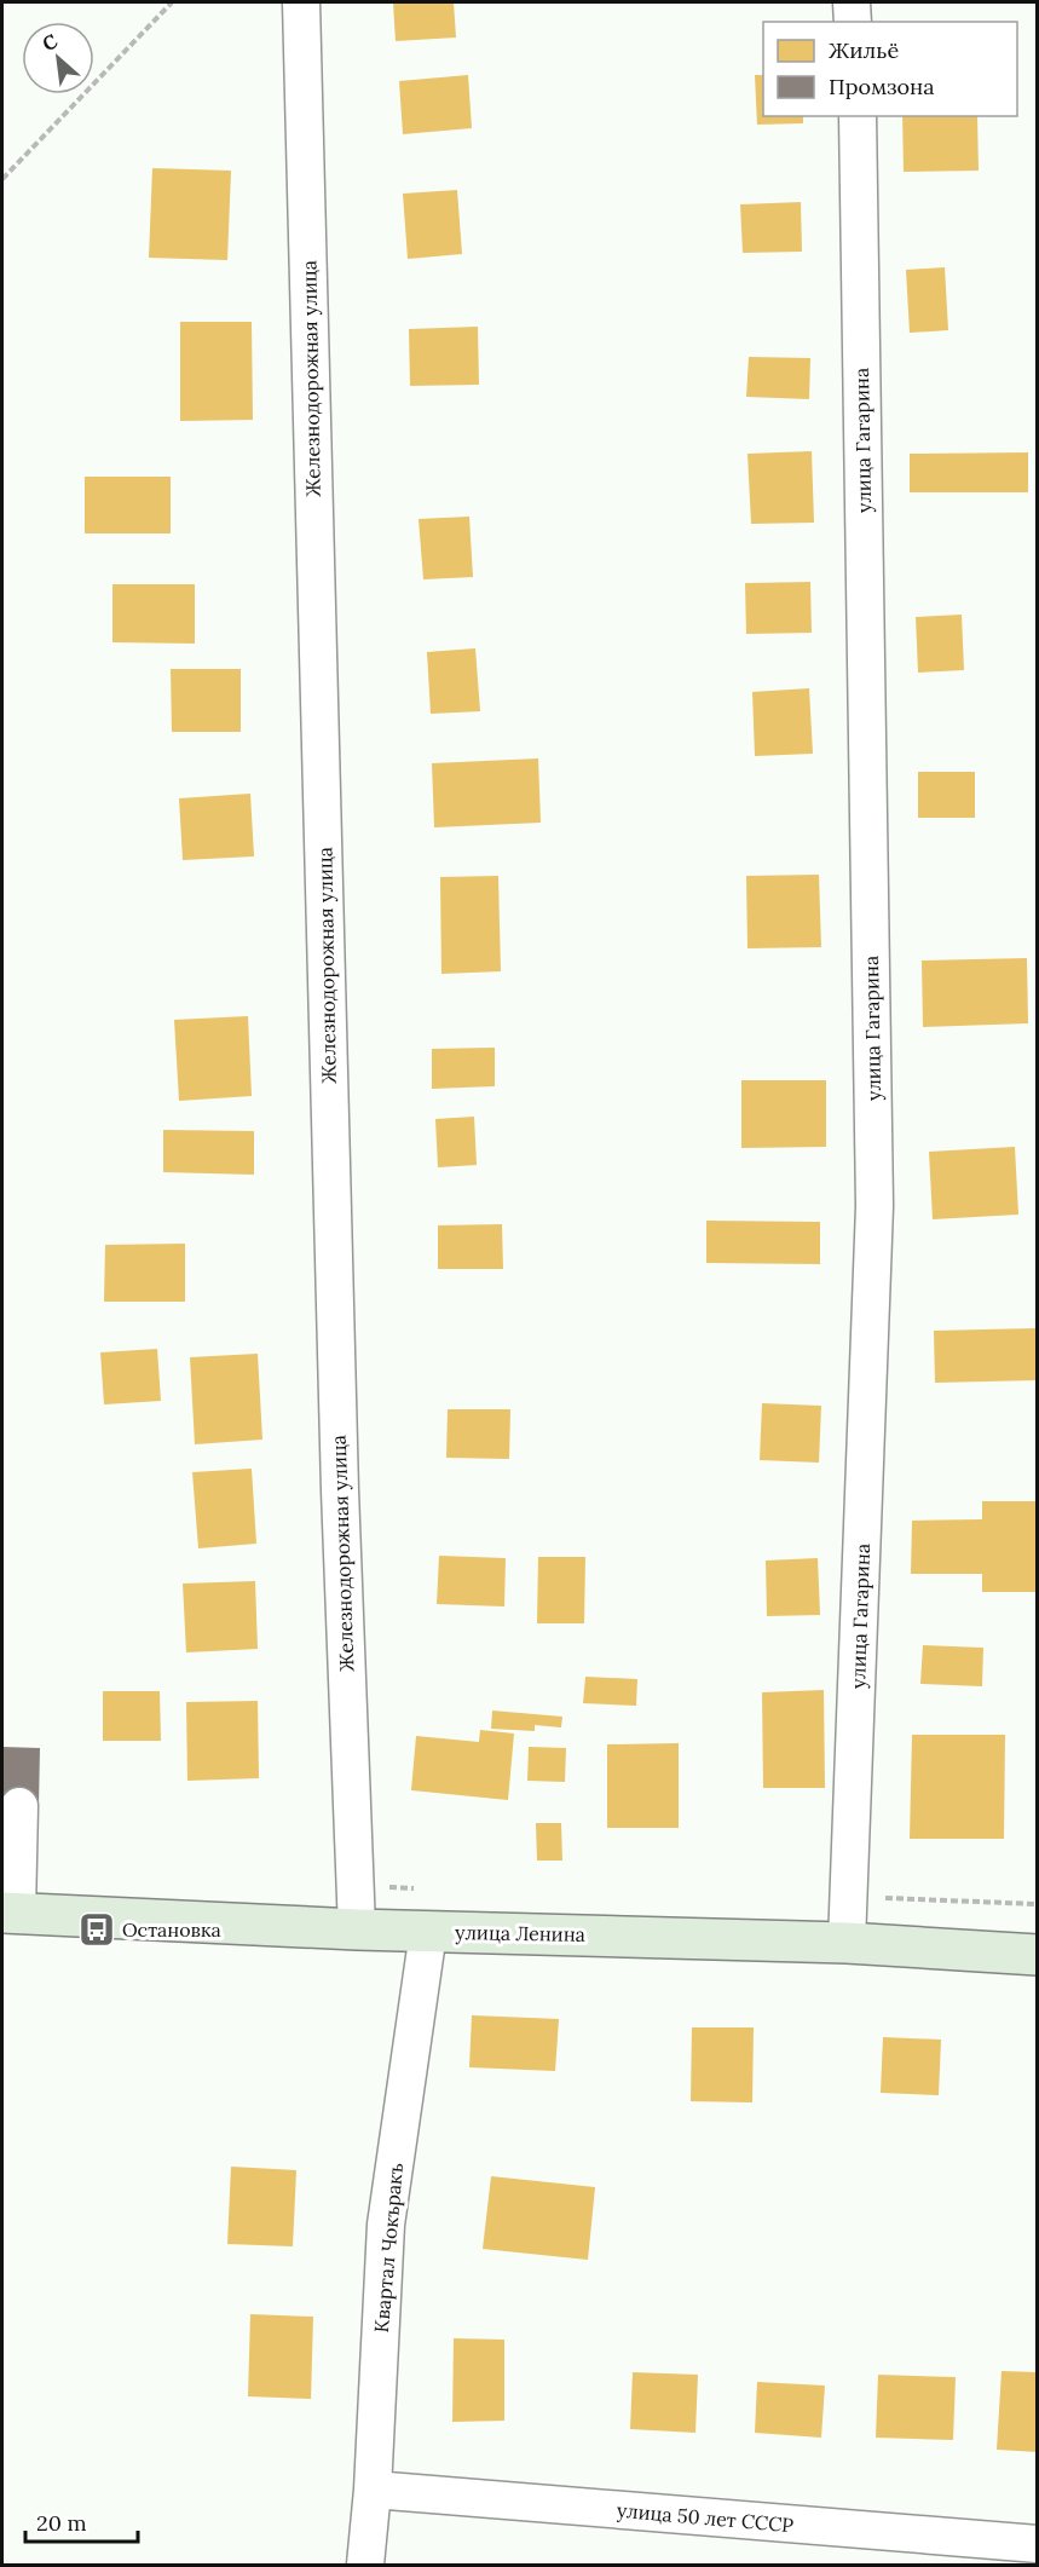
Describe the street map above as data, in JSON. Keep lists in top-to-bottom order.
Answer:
{
  "streets": {
    "main road": ["улица Ленина"],
    "street": [
      "Железнодорожная улица",
      "улица Гагарина",
      "Квартал Чокъракъ",
      "улица 50 лет СССР"
    ]
  },
  "crossings": [
    ["Железнодорожная улица", "улица Ленина"],
    ["улица Гагарина", "улица Ленина"],
    ["улица Ленина", "Квартал Чокъракъ"],
    ["Квартал Чокъракъ", "улица 50 лет СССР"]
  ],
  "places": {
    "bus stop": ["Остановка"]
  },
  "legend": ["Жильё", "Промзона"],
  "scale_bar": "20 m",
  "north": "top left"
}
